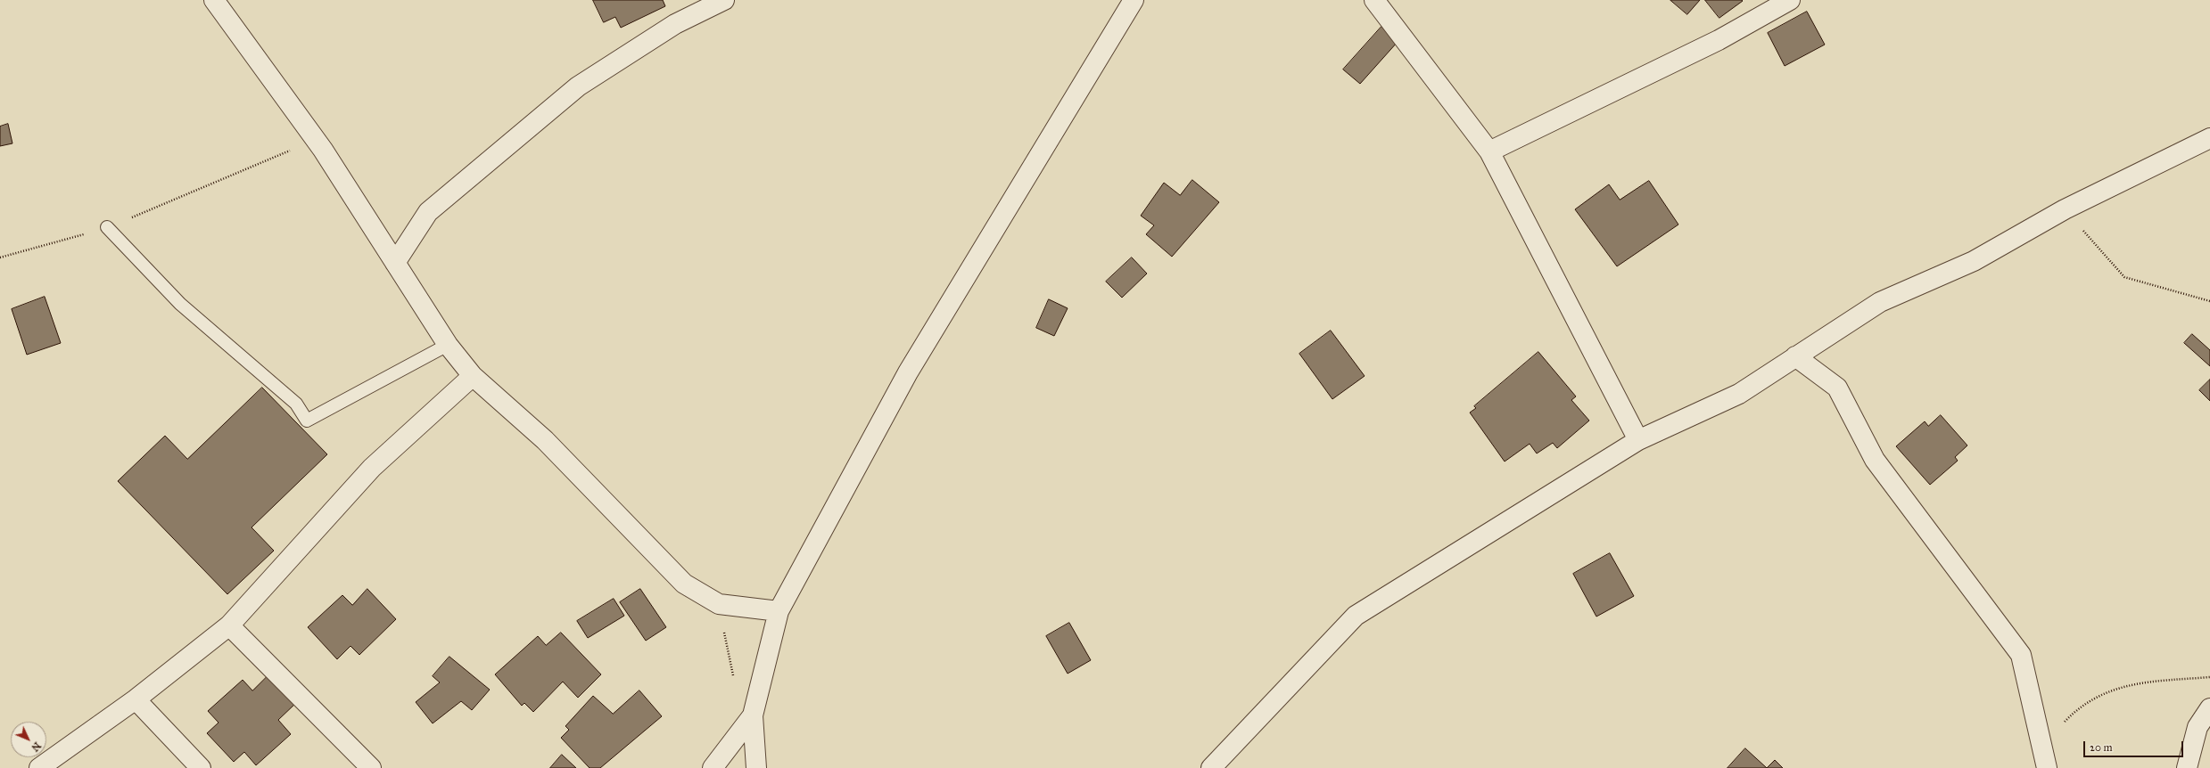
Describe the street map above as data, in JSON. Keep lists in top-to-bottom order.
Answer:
{
  "scale_bar": "20 m",
  "north": "bottom right"
}
